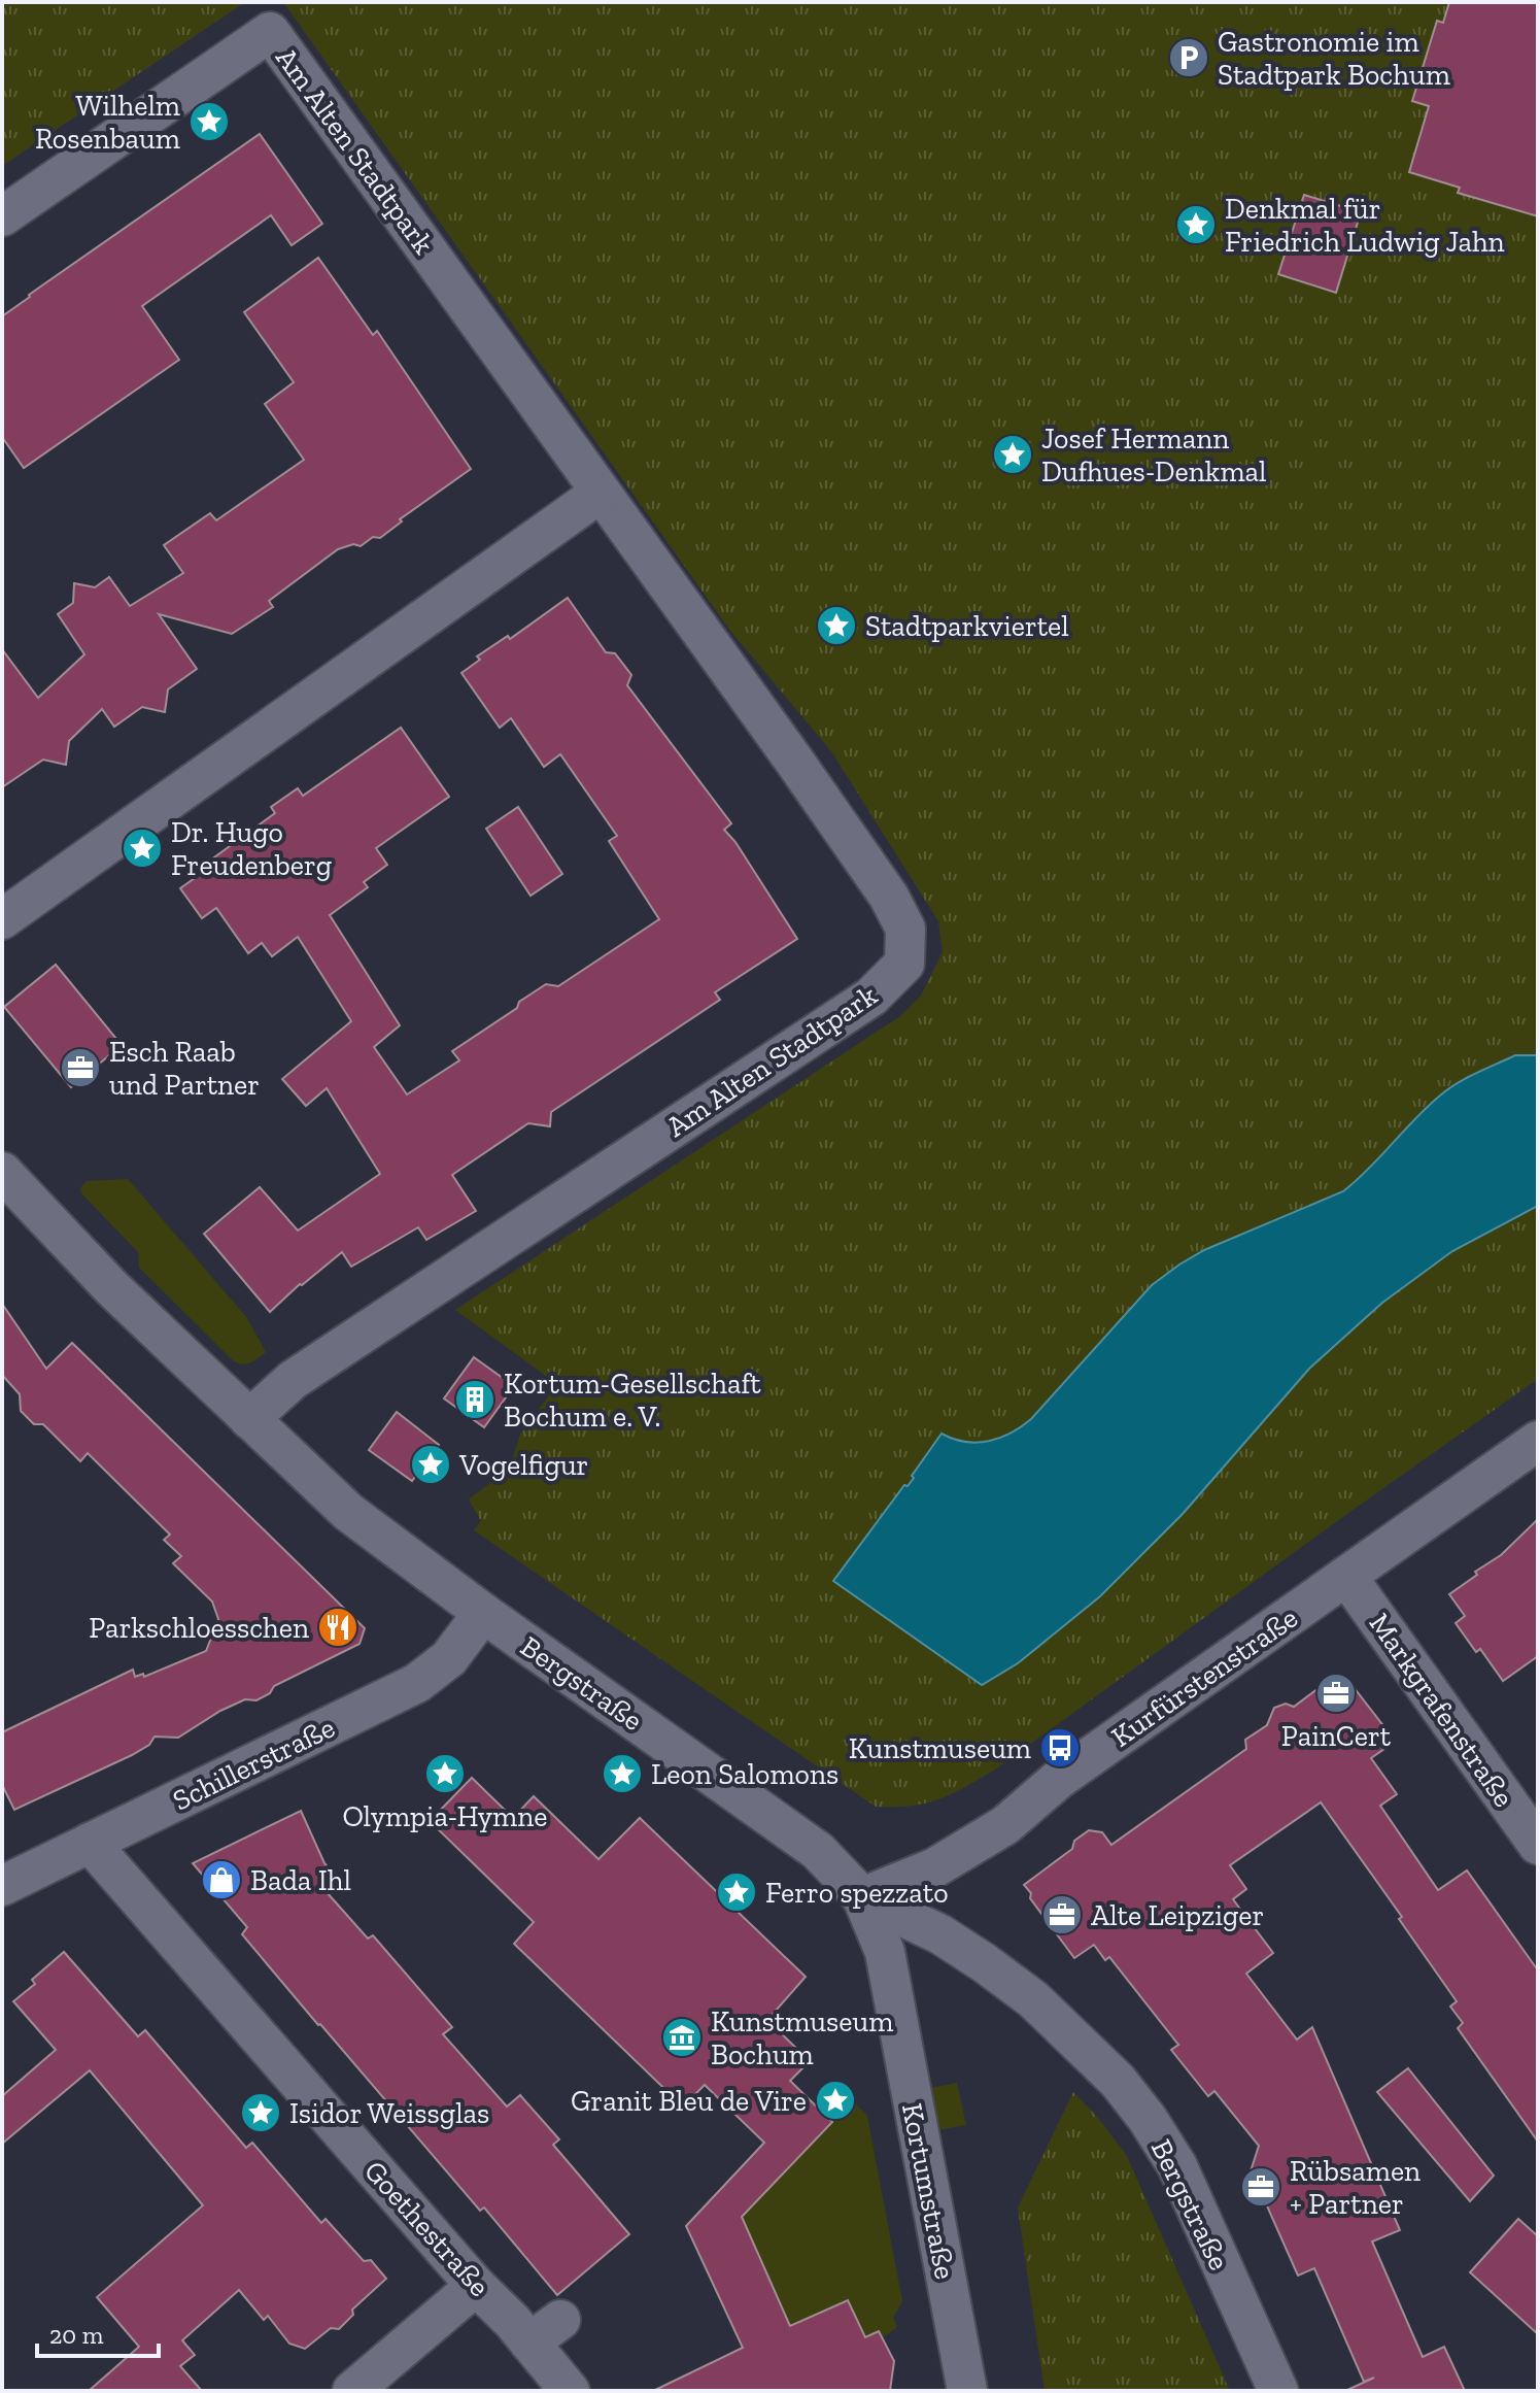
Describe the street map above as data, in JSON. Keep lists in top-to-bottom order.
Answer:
{
  "streets": {
    "street": [
      "Am Alten Stadtpark",
      "Kurfürstenstraße",
      "Bergstraße",
      "Markgrafenstraße",
      "Schillerstraße",
      "Kortumstraße",
      "Goethestraße"
    ]
  },
  "crossings": [
    ["Am Alten Stadtpark", "Bergstraße"],
    ["Kurfürstenstraße", "Bergstraße"],
    ["Kurfürstenstraße", "Markgrafenstraße"],
    ["Kurfürstenstraße", "Kortumstraße"],
    ["Bergstraße", "Schillerstraße"],
    ["Bergstraße", "Kortumstraße"],
    ["Schillerstraße", "Goethestraße"]
  ],
  "places": {
    "parking": ["Gastronomie im Stadtpark Bochum"],
    "place": [
      "Wilhelm Rosenbaum",
      "Denkmal für Friedrich Ludwig Jahn",
      "Josef Hermann Dufhues-Denkmal",
      "Stadtparkviertel",
      "Dr. Hugo Freudenberg",
      "Vogelfigur",
      "Olympia-Hymne",
      "Leon Salomons",
      "Ferro spezzato",
      "Granit Bleu de Vire",
      "Isidor Weissglas"
    ],
    "office": [
      "Esch Raab und Partner",
      "PainCert",
      "Alte Leipziger",
      "Rübsamen + Partner"
    ],
    "building": ["Kortum-Gesellschaft Bochum e. V."],
    "restaurant": ["Parkschloesschen"],
    "bus stop": ["Kunstmuseum"],
    "shop": ["Bada Ihl"],
    "museum": ["Kunstmuseum Bochum"]
  },
  "scale_bar": "20 m"
}
